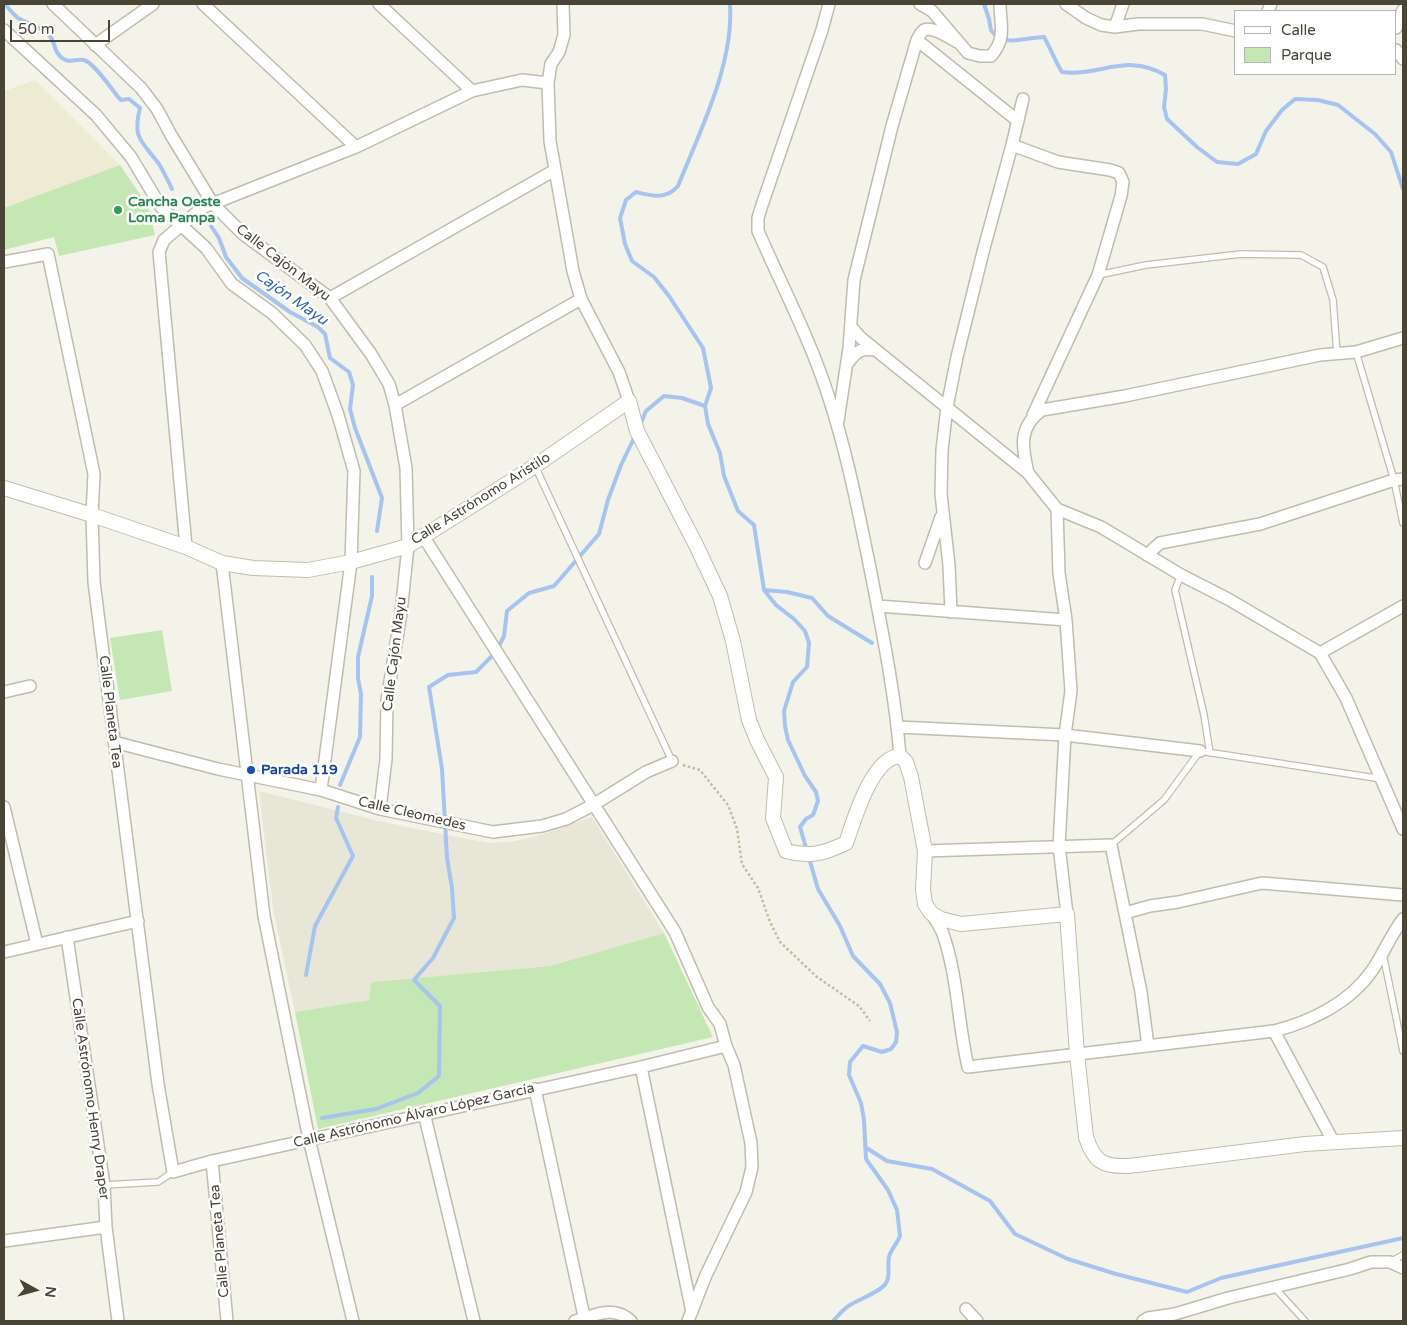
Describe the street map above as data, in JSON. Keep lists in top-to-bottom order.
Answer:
{
  "streets": {
    "street": [
      "Calle Cajón Mayu",
      "Calle Astrónomo Aristilo",
      "Calle Planeta Tea",
      "Calle Cleomedes",
      "Calle Astrónomo Henry Draper",
      "Calle Astrónomo Álvaro López García"
    ]
  },
  "crossings": [
    ["Calle Cajón Mayu", "Calle Astrónomo Aristilo"],
    ["Calle Cajón Mayu", "Calle Cleomedes"],
    ["Calle Astrónomo Aristilo", "Calle Planeta Tea"],
    ["Calle Planeta Tea", "Calle Cleomedes"],
    ["Calle Planeta Tea", "Calle Astrónomo Álvaro López García"],
    ["Calle Astrónomo Henry Draper", "Calle Astrónomo Álvaro López García"]
  ],
  "water": ["Cajón Mayu"],
  "places": ["Cancha Oeste Loma Pampa", "Parada 119"],
  "legend": ["Calle", "Parque"],
  "scale_bar": "50 m",
  "north": "right"
}
